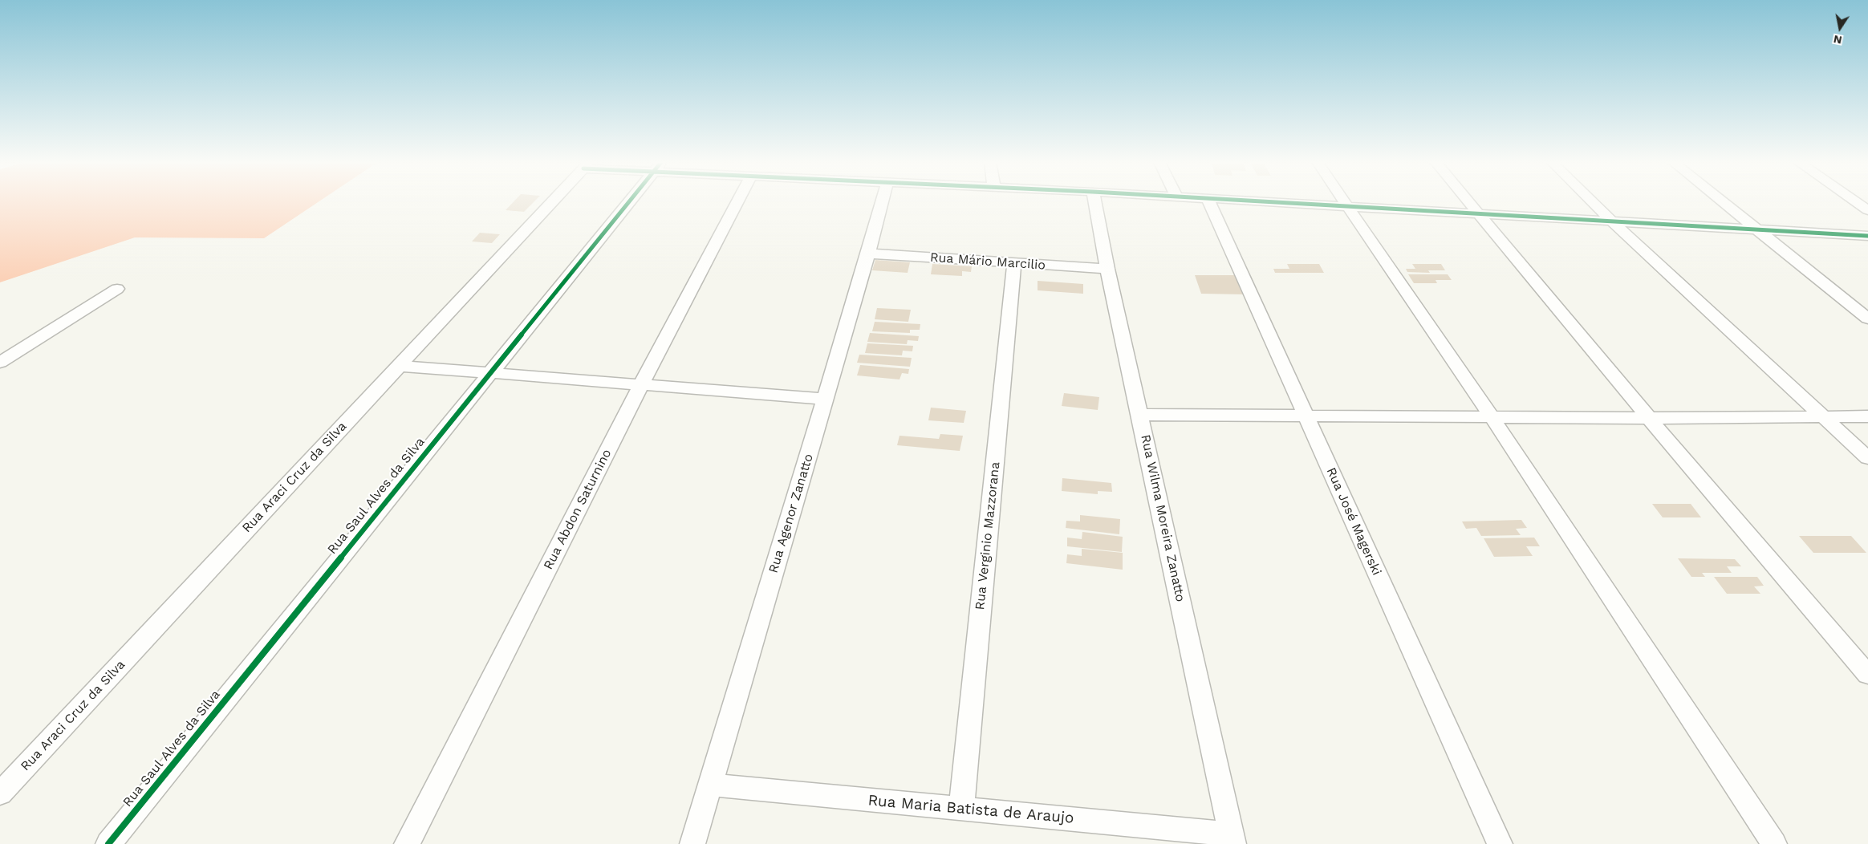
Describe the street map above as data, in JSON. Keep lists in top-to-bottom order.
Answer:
{
  "streets": {
    "street": [
      "Rua Mário Marcilio",
      "Rua Araci Cruz da Silva",
      "Rua Saul Alves da Silva",
      "Rua Abdon Saturnino",
      "Rua Agenor Zanatto",
      "Rua Wilma Moreira Zanatto",
      "Rua José Magerski",
      "Rua Verginio Mazzorana",
      "Rua Maria Batista de Araujo"
    ]
  },
  "crossings": [
    ["Rua Mário Marcilio", "Rua Agenor Zanatto"],
    ["Rua Mário Marcilio", "Rua Wilma Moreira Zanatto"],
    ["Rua Mário Marcilio", "Rua Verginio Mazzorana"],
    ["Rua Agenor Zanatto", "Rua Maria Batista de Araujo"],
    ["Rua Wilma Moreira Zanatto", "Rua Maria Batista de Araujo"],
    ["Rua Verginio Mazzorana", "Rua Maria Batista de Araujo"]
  ],
  "north": "bottom"
}
